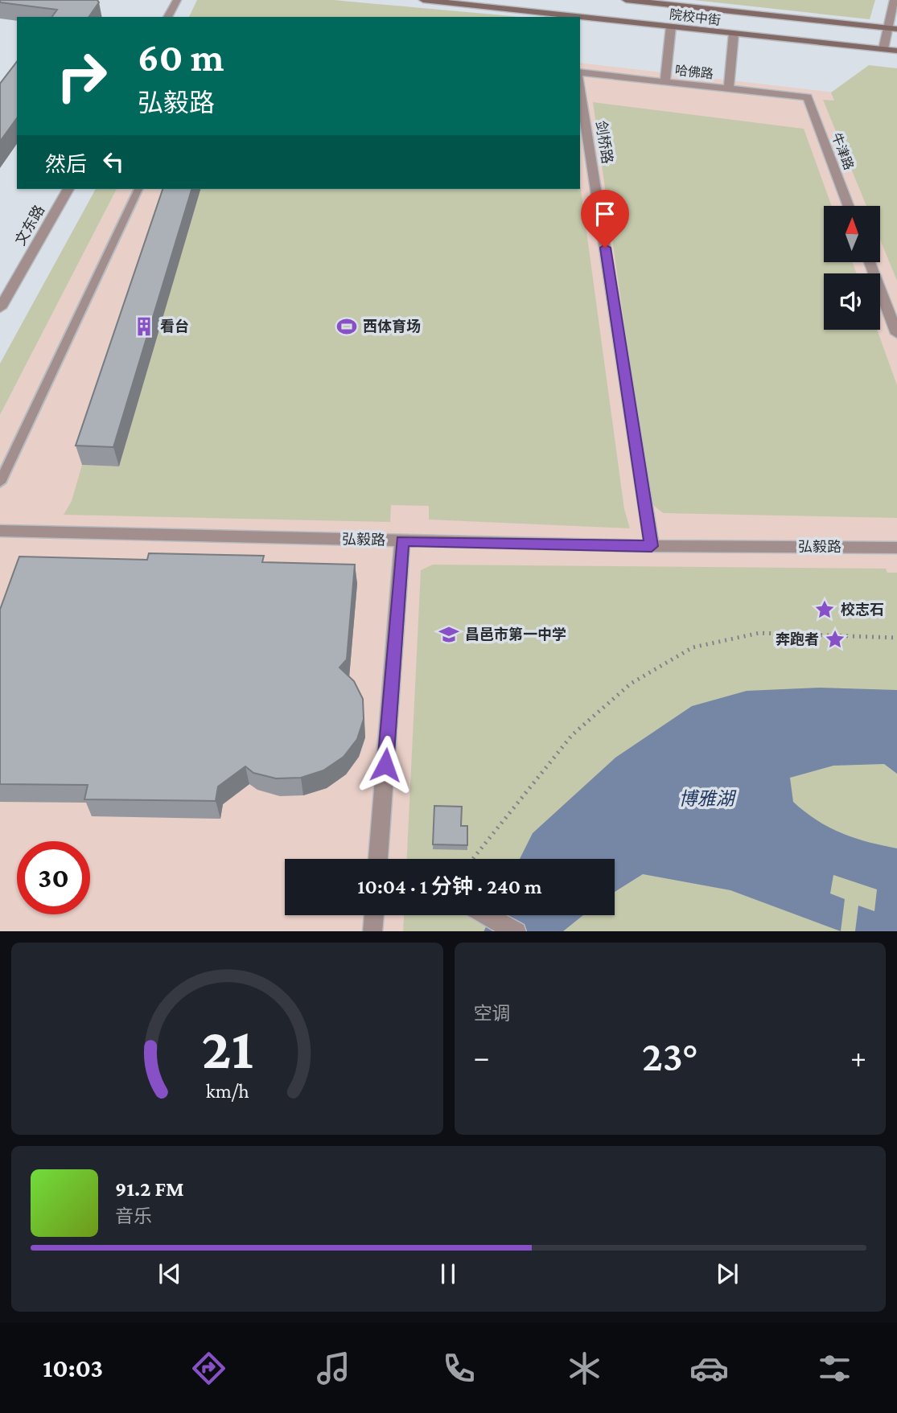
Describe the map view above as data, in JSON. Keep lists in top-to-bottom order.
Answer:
{
  "streets": {
    "main road": ["院校中街"],
    "street": [
      "哈佛路",
      "剑桥路",
      "牛津路",
      "文东路",
      "弘毅路"
    ]
  },
  "crossings": [
    ["哈佛路", "牛津路"],
    ["剑桥路", "弘毅路"]
  ],
  "water": ["博雅湖"],
  "places": {
    "building": ["看台"],
    "sports": ["西体育场"],
    "place": ["校志石", "奔跑者"],
    "school or university": ["昌邑市第一中学"]
  },
  "north": "top",
  "page": {
    "turn": ["60 m", "弘毅路"],
    "then": "然后",
    "limit": "30",
    "trip": "10:04 · 1 分钟 · 240 m",
    "tile": "空调",
    "heat": ["−", "23°", "+"],
    "song": ["91.2 FM", "音乐"],
    "tabs": "10:03",
    "gauge": ["21", "km/h"]
  }
}
